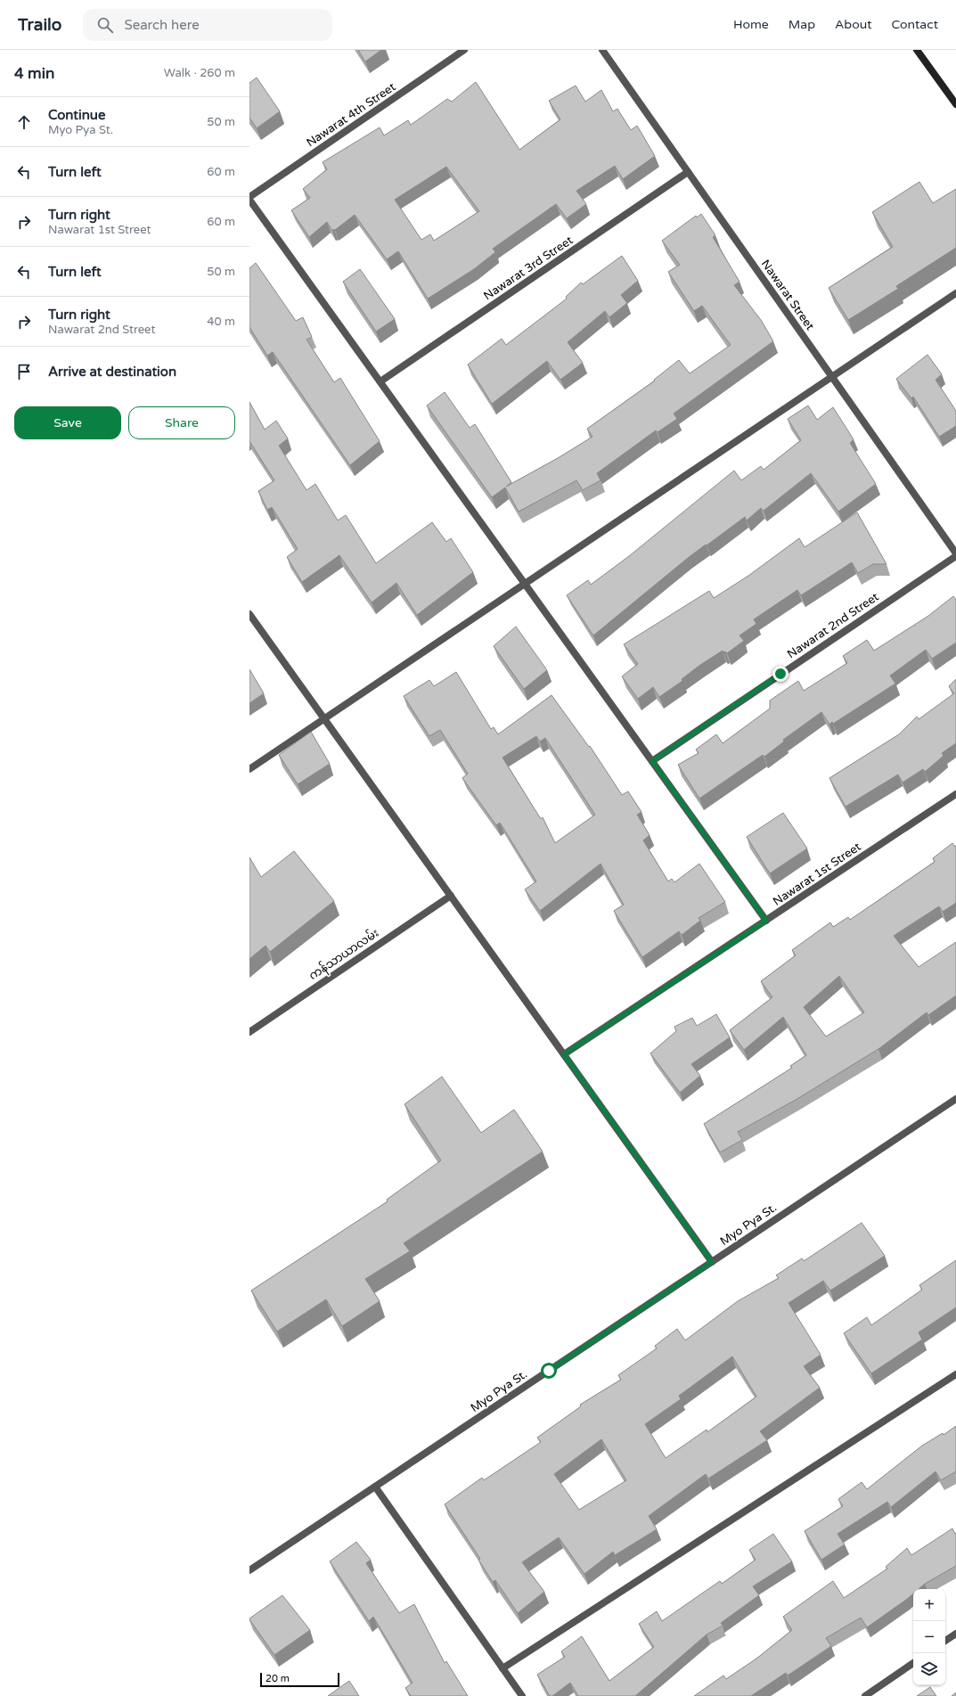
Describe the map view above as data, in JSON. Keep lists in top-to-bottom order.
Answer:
{
  "streets": {
    "street": [
      "Nawarat 4th Street",
      "Nawarat 3rd Street",
      "Nawarat Street",
      "Nawarat 2nd Street",
      "Nawarat 1st Street",
      "ကန်သာယာလမ်း",
      "Myo Pya St."
    ]
  },
  "crossings": [
    ["Nawarat 3rd Street", "Nawarat Street"]
  ],
  "scale_bar": "20 m",
  "page": {
    "header": "Trailo",
    "search": "Search here",
    "nav": [
      "Home",
      "Map",
      "About",
      "Contact"
    ],
    "heading": ["4 min", "Walk · 260 m"],
    "list": [
      ["Continue", "Myo Pya St.", "50 m"],
      ["Turn left", "60 m"],
      ["Turn right", "Nawarat 1st Street", "60 m"],
      ["Turn left", "50 m"],
      ["Turn right", "Nawarat 2nd Street", "40 m"],
      "Arrive at destination"
    ],
    "buttons": ["Save", "Share"],
    "map_buttons": ["+", "−"],
    "scale": "20 m"
  }
}
